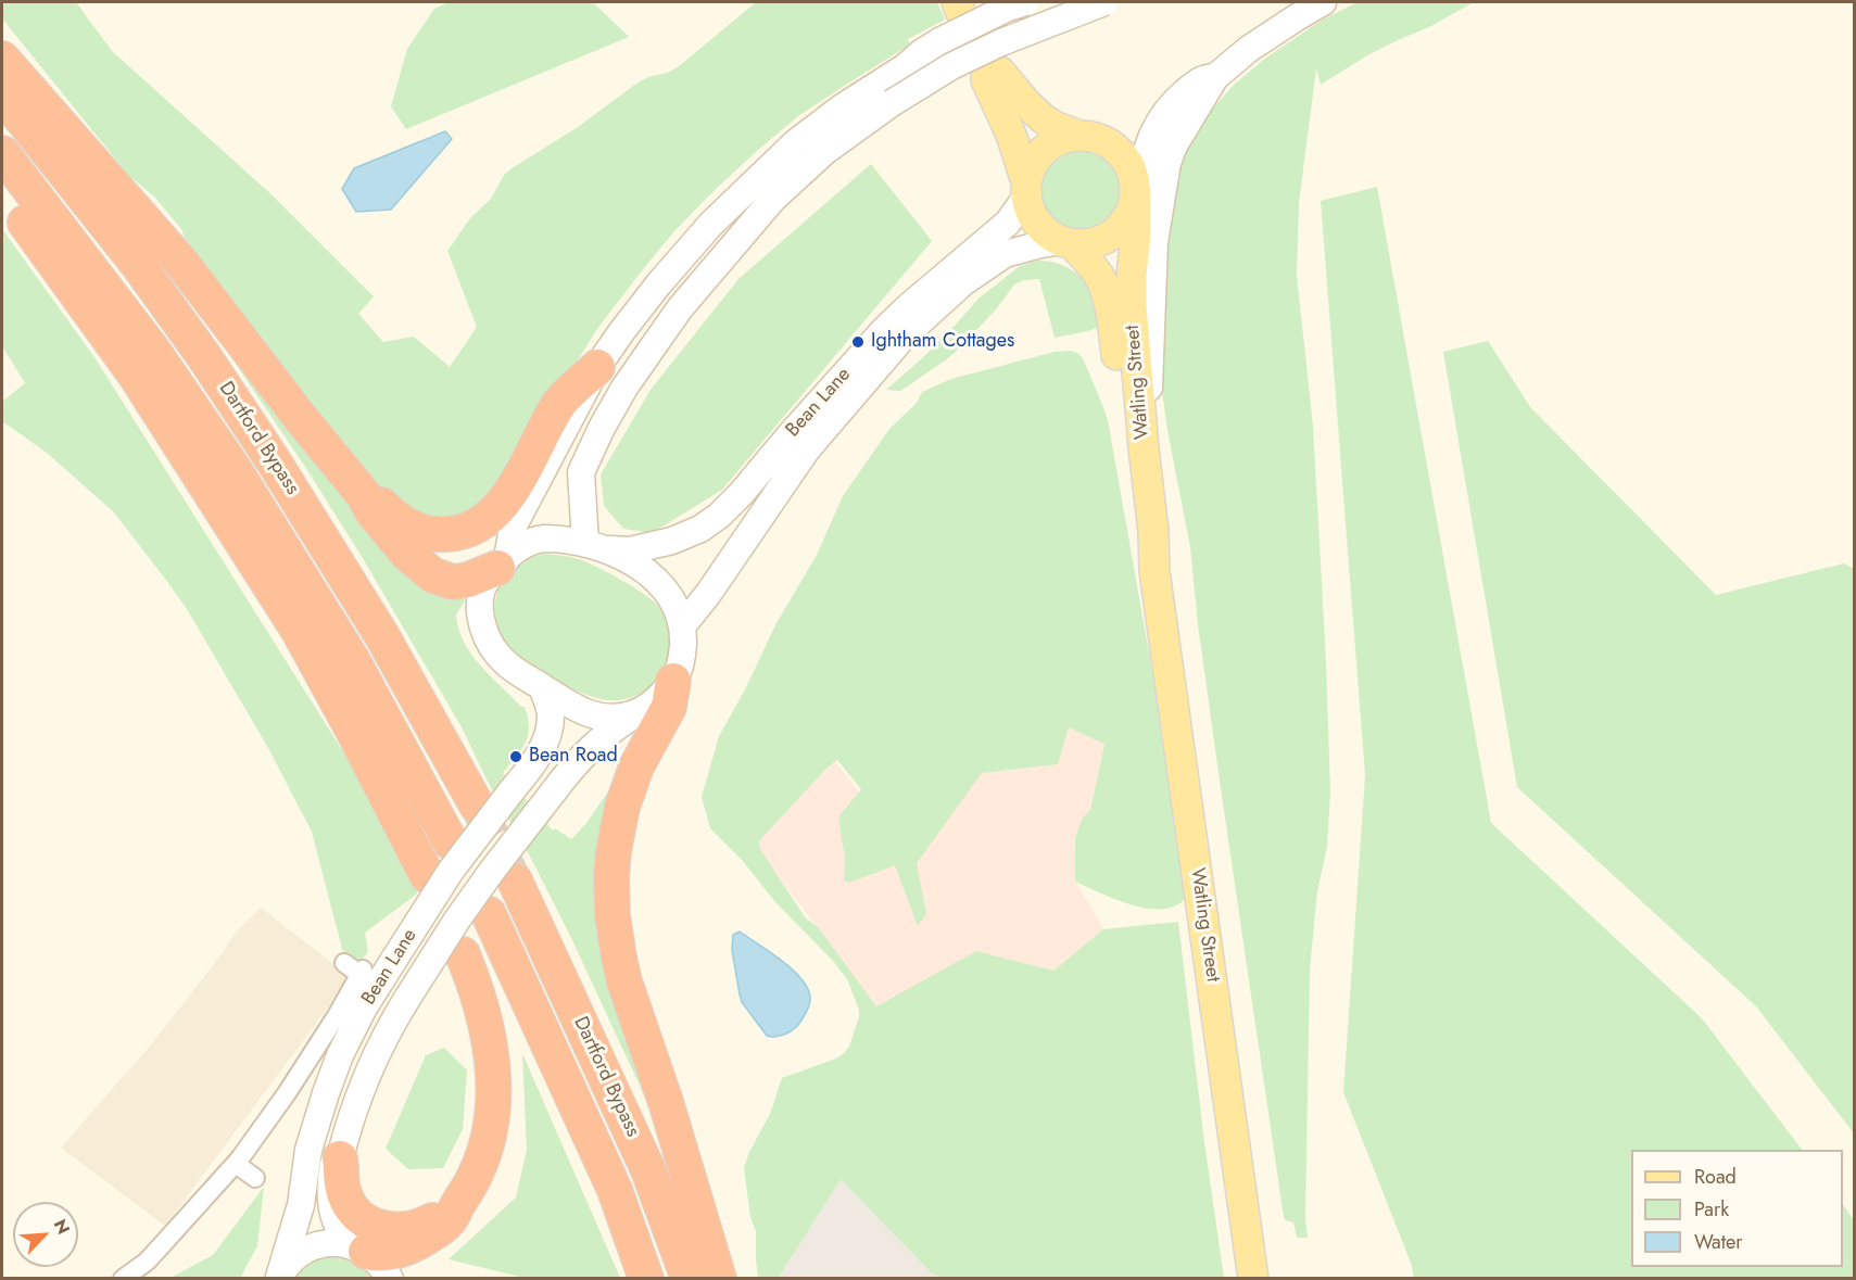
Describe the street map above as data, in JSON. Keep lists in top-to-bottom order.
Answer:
{
  "streets": {
    "highway": ["Dartford Bypass"],
    "main road": ["Watling Street", "Bean Lane"]
  },
  "crossings": [
    ["Watling Street", "Bean Lane"]
  ],
  "places": ["Ightham Cottages", "Bean Road"],
  "legend": ["Road", "Park", "Water"],
  "north": "top right"
}
